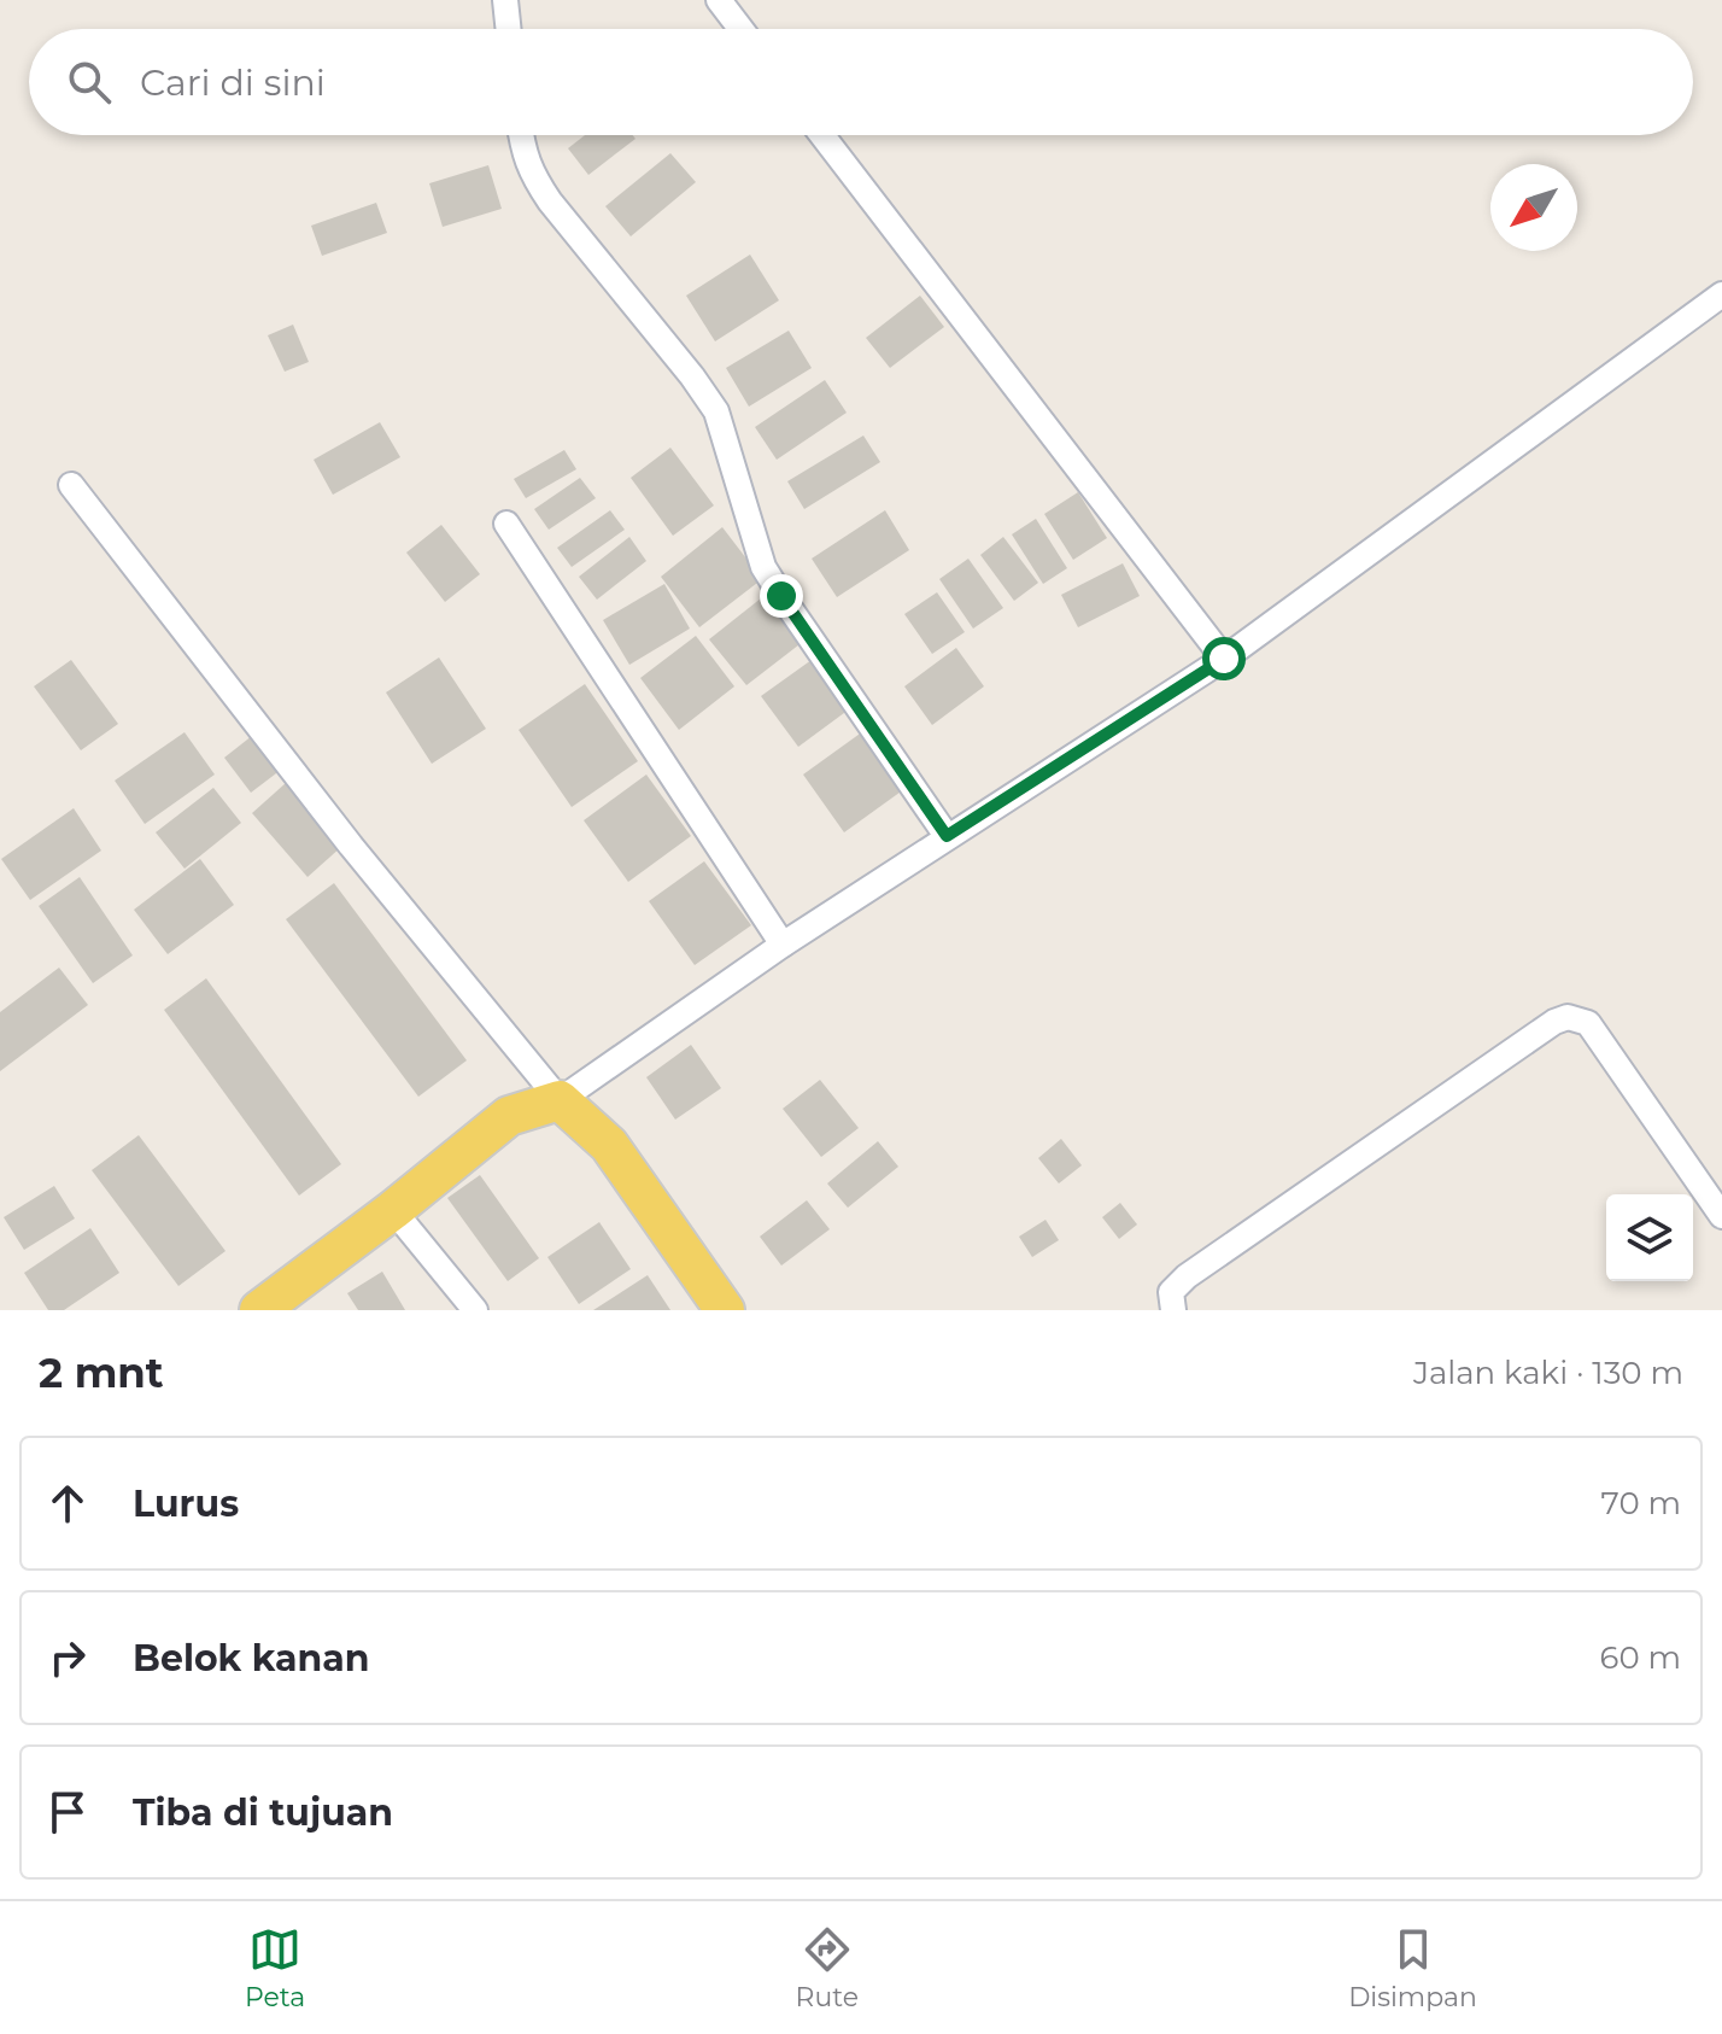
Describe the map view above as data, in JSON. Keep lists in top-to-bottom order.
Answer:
{
  "north": "bottom left",
  "page": {
    "search": "Cari di sini",
    "heading": ["2 mnt", "Jalan kaki · 130 m"],
    "list": [
      ["Lurus", "70 m"],
      ["Belok kanan", "60 m"],
      "Tiba di tujuan"
    ],
    "nav": ["Peta", "Rute", "Disimpan"]
  }
}
